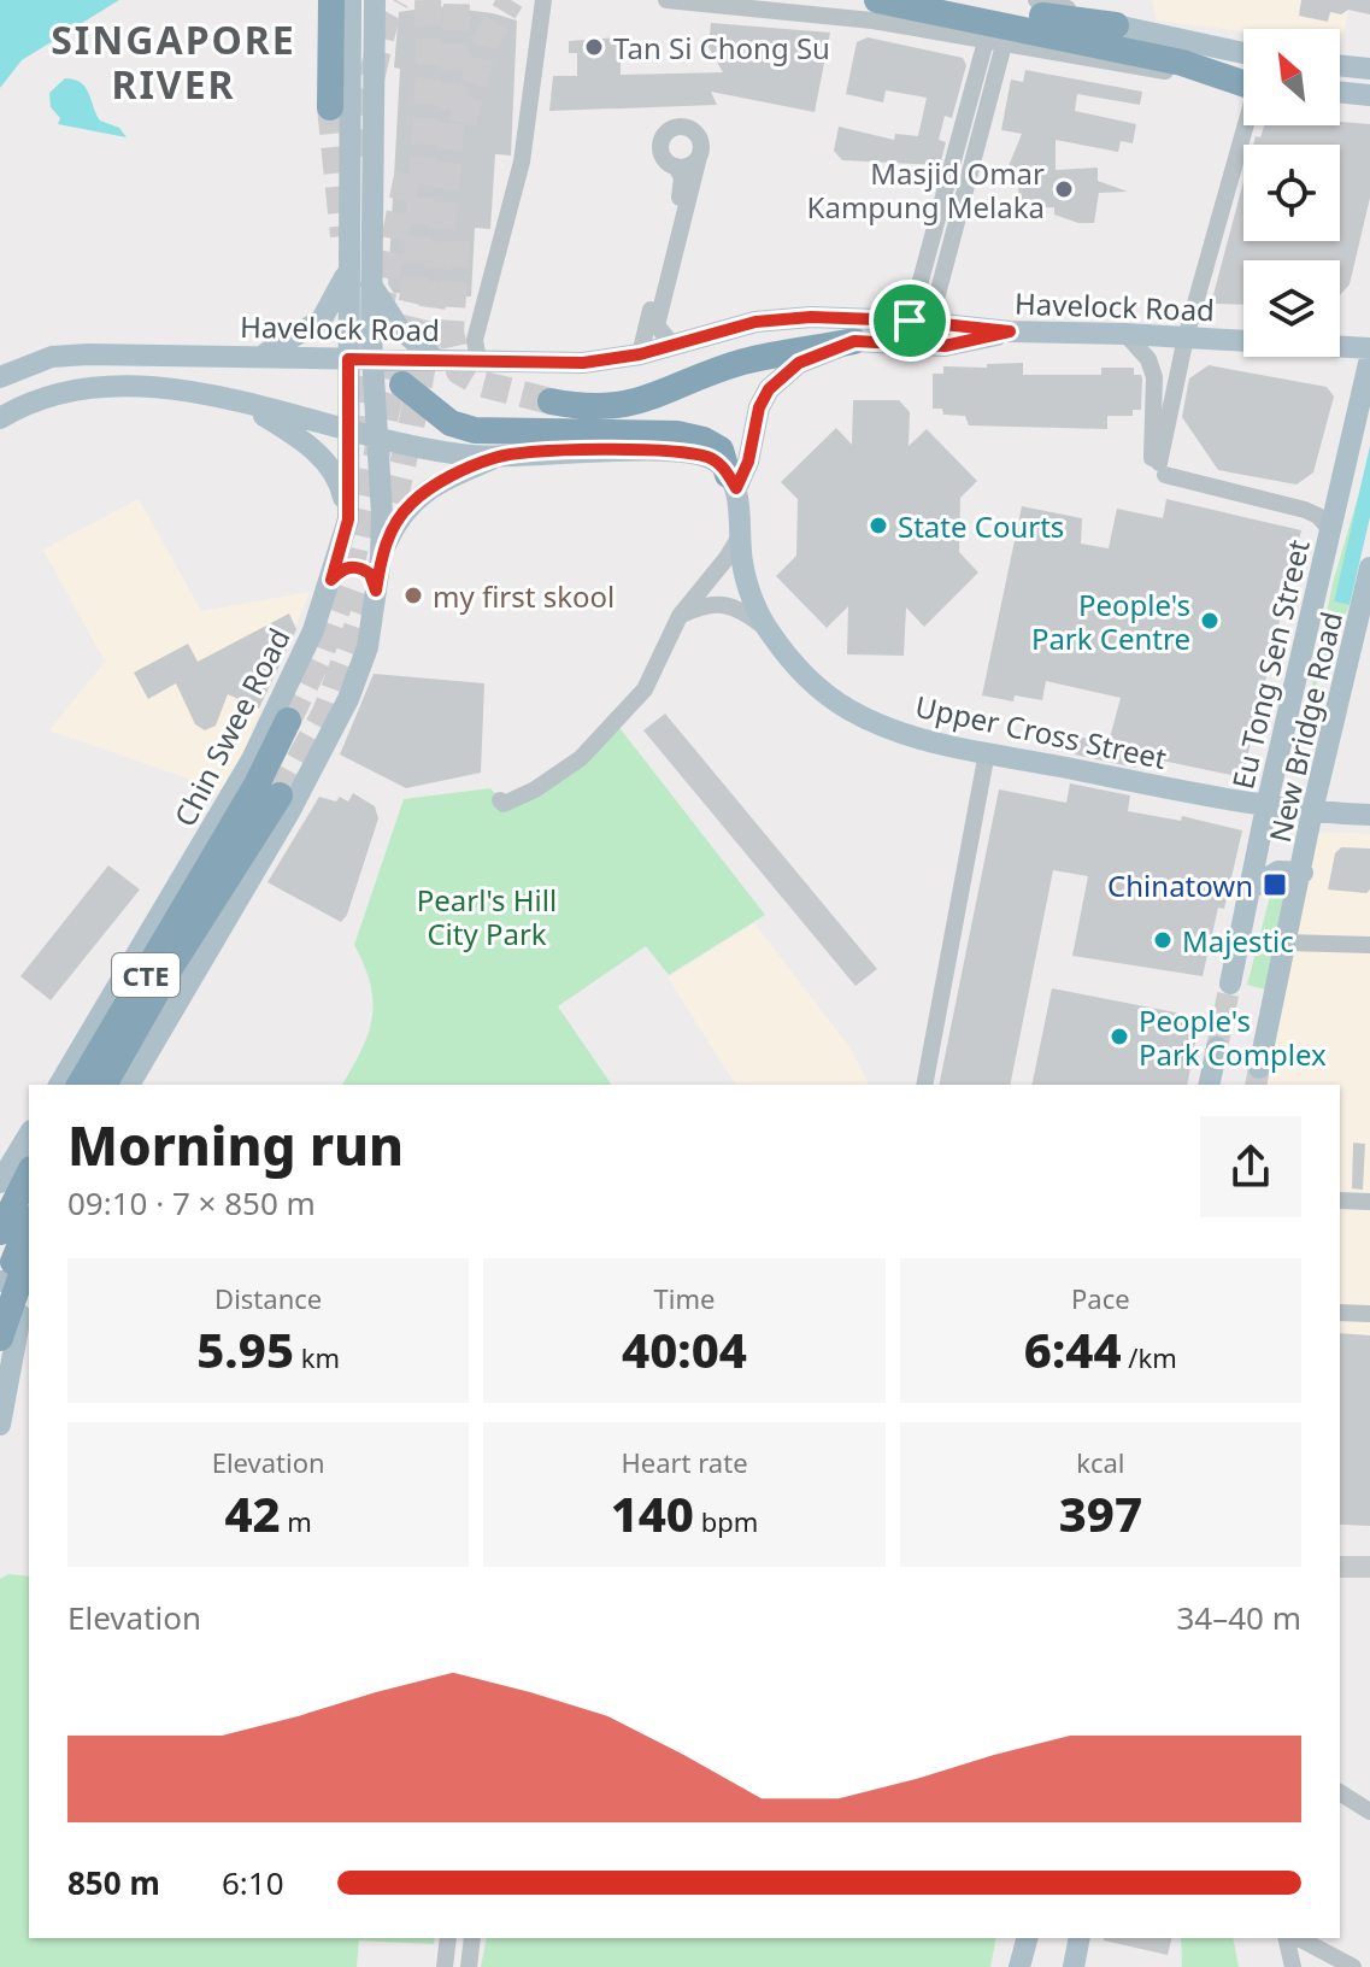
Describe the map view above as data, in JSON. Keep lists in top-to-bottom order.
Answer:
{
  "streets": {
    "highway": ["CTE"],
    "main road": [
      "Havelock Road",
      "Eu Tong Sen Street",
      "Chin Swee Road",
      "New Bridge Road",
      "Upper Cross Street"
    ]
  },
  "crossings": [
    ["Havelock Road", "Chin Swee Road"],
    ["Eu Tong Sen Street", "Upper Cross Street"],
    ["New Bridge Road", "Upper Cross Street"]
  ],
  "districts": ["SINGAPORE RIVER"],
  "parks": ["Pearl's Hill City Park"],
  "places": {
    "other": [
      "Tan Si Chong Su",
      "Masjid Omar Kampung Melaka",
      "State Courts",
      "my first skool",
      "People's Park Centre",
      "Majestic",
      "People's Park Complex"
    ],
    "transit": ["Chinatown"]
  },
  "north": "top left",
  "page": {
    "heading": ["Morning run", "09:10 · 7 × 850 m"],
    "stats": [
      ["Distance", "5.95 km"],
      ["Time", "40:04"],
      ["Pace", "6:44 /km"],
      ["Elevation", "42 m"],
      ["Heart rate", "140 bpm"],
      ["kcal", "397"]
    ],
    "chart": ["Elevation", "34–40 m"],
    "list": [
      {
        "name": "850 m",
        "note": "6:10"
      }
    ]
  }
}
